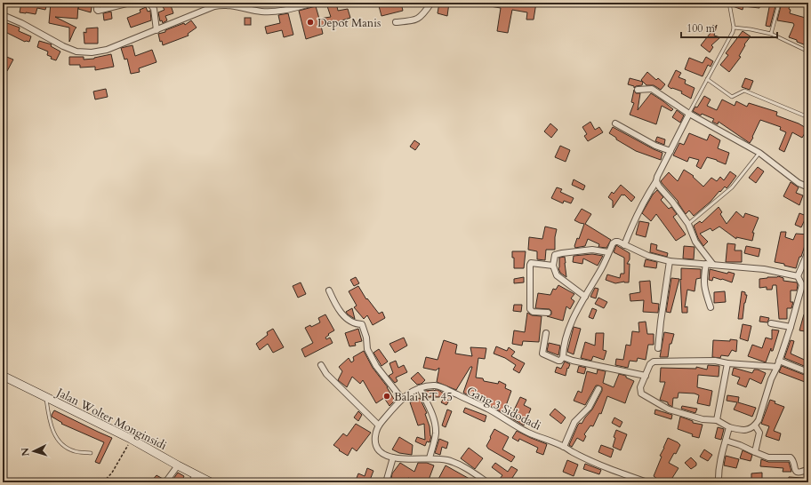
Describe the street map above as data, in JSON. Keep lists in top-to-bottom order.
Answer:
{
  "streets": {
    "main road": ["Jalan Wolter Monginsidi"],
    "street": ["Gang 3 Sidodadi"]
  },
  "places": ["Depot Manis", "Balai RT 45"],
  "scale_bar": "100 m",
  "north": "left"
}
